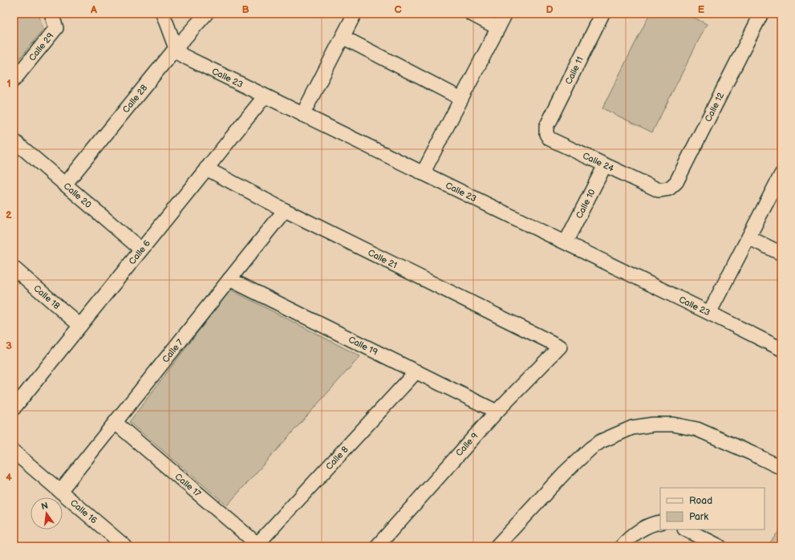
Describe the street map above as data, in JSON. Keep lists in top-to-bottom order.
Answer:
{
  "streets": {
    "street": [
      "Calle 29",
      "Calle 11",
      "Calle 23",
      "Calle 28",
      "Calle 12",
      "Calle 24",
      "Calle 20",
      "Calle 10",
      "Calle 6",
      "Calle 21",
      "Calle 18",
      "Calle 19",
      "Calle 7",
      "Calle 9",
      "Calle 8",
      "Calle 17",
      "Calle 16"
    ]
  },
  "crossings": [
    ["Calle 11", "Calle 24"],
    ["Calle 23", "Calle 28"],
    ["Calle 23", "Calle 10"],
    ["Calle 23", "Calle 6"],
    ["Calle 28", "Calle 20"],
    ["Calle 12", "Calle 24"],
    ["Calle 24", "Calle 10"],
    ["Calle 20", "Calle 6"],
    ["Calle 6", "Calle 21"],
    ["Calle 6", "Calle 18"],
    ["Calle 21", "Calle 7"],
    ["Calle 21", "Calle 9"],
    ["Calle 19", "Calle 7"],
    ["Calle 19", "Calle 9"],
    ["Calle 19", "Calle 8"],
    ["Calle 7", "Calle 17"],
    ["Calle 7", "Calle 16"],
    ["Calle 8", "Calle 17"]
  ],
  "legend": ["Road", "Park"],
  "north": "top",
  "grid": {
    "columns": [
      "A",
      "B",
      "C",
      "D",
      "E"
    ],
    "rows": [
      "1",
      "2",
      "3",
      "4"
    ]
  }
}
